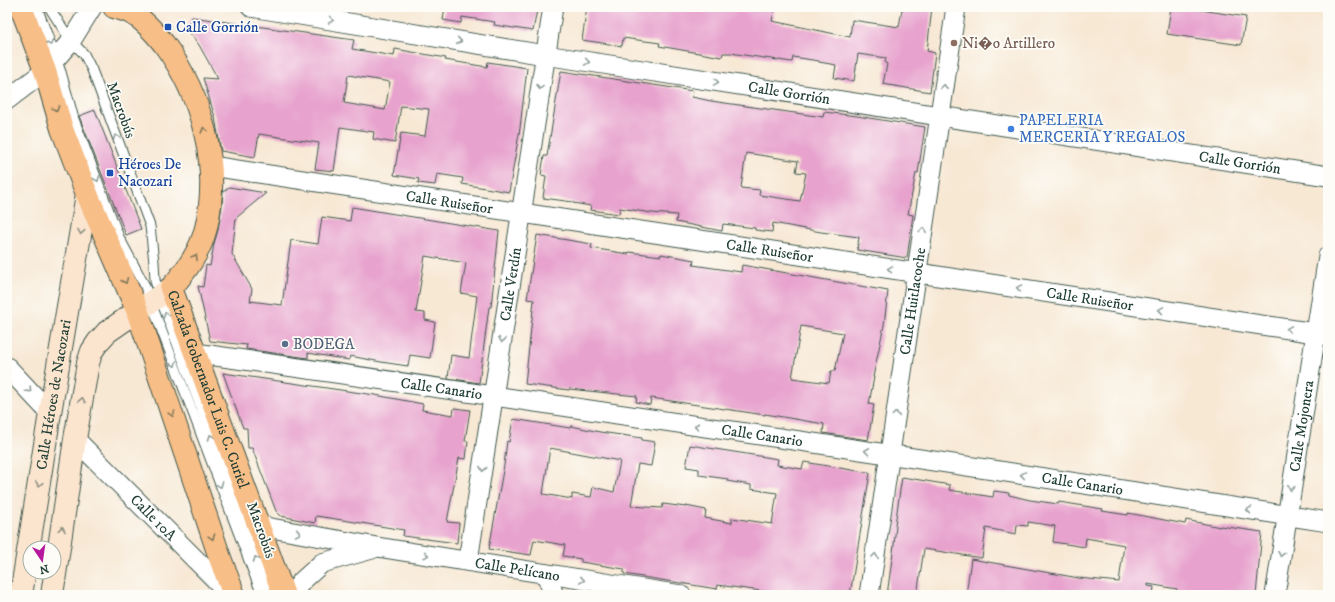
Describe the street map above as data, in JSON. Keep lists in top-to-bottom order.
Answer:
{
  "streets": {
    "main road": ["Calzada Gobernador Luis C. Curiel", "Calle Héroes de Nacozari"],
    "street": [
      "Calle Gorrión",
      "Calle Ruiseñor",
      "Calle Verdín",
      "Calle Huitlacoche",
      "Calle Canario",
      "Calle Mojonera",
      "Calle 10A",
      "Calle Pelícano"
    ],
    "lane": ["Macrobús"]
  },
  "crossings": [
    ["Calle Gorrión", "Calle Verdín"],
    ["Calle Gorrión", "Calle Huitlacoche"],
    ["Macrobús", "Calzada Gobernador Luis C. Curiel"],
    ["Macrobús", "Calle Héroes de Nacozari"],
    ["Calle Ruiseñor", "Calle Verdín"],
    ["Calle Ruiseñor", "Calle Huitlacoche"],
    ["Calle Ruiseñor", "Calzada Gobernador Luis C. Curiel"],
    ["Calle Ruiseñor", "Calle Mojonera"],
    ["Calle Verdín", "Calle Canario"],
    ["Calle Verdín", "Calle Pelícano"],
    ["Calle Huitlacoche", "Calle Canario"],
    ["Calle Canario", "Calzada Gobernador Luis C. Curiel"],
    ["Calle Canario", "Calle Mojonera"],
    ["Calzada Gobernador Luis C. Curiel", "Calle Héroes de Nacozari"],
    ["Calzada Gobernador Luis C. Curiel", "Calle Pelícano"],
    ["Calle Héroes de Nacozari", "Calle 10A"]
  ],
  "one_way": [
    "Calle Gorrión",
    "Calle Ruiseñor",
    "Calle Verdín",
    "Calle Huitlacoche",
    "Calle Canario",
    "Calle Mojonera",
    "Calle Pelícano"
  ],
  "places": {
    "transit": ["Calle Gorrión", "Héroes De Nacozari"],
    "other": ["Ni�o Artillero", "PAPELERIA MERCERIA Y REGALOS", "BODEGA"]
  },
  "north": "bottom"
}
